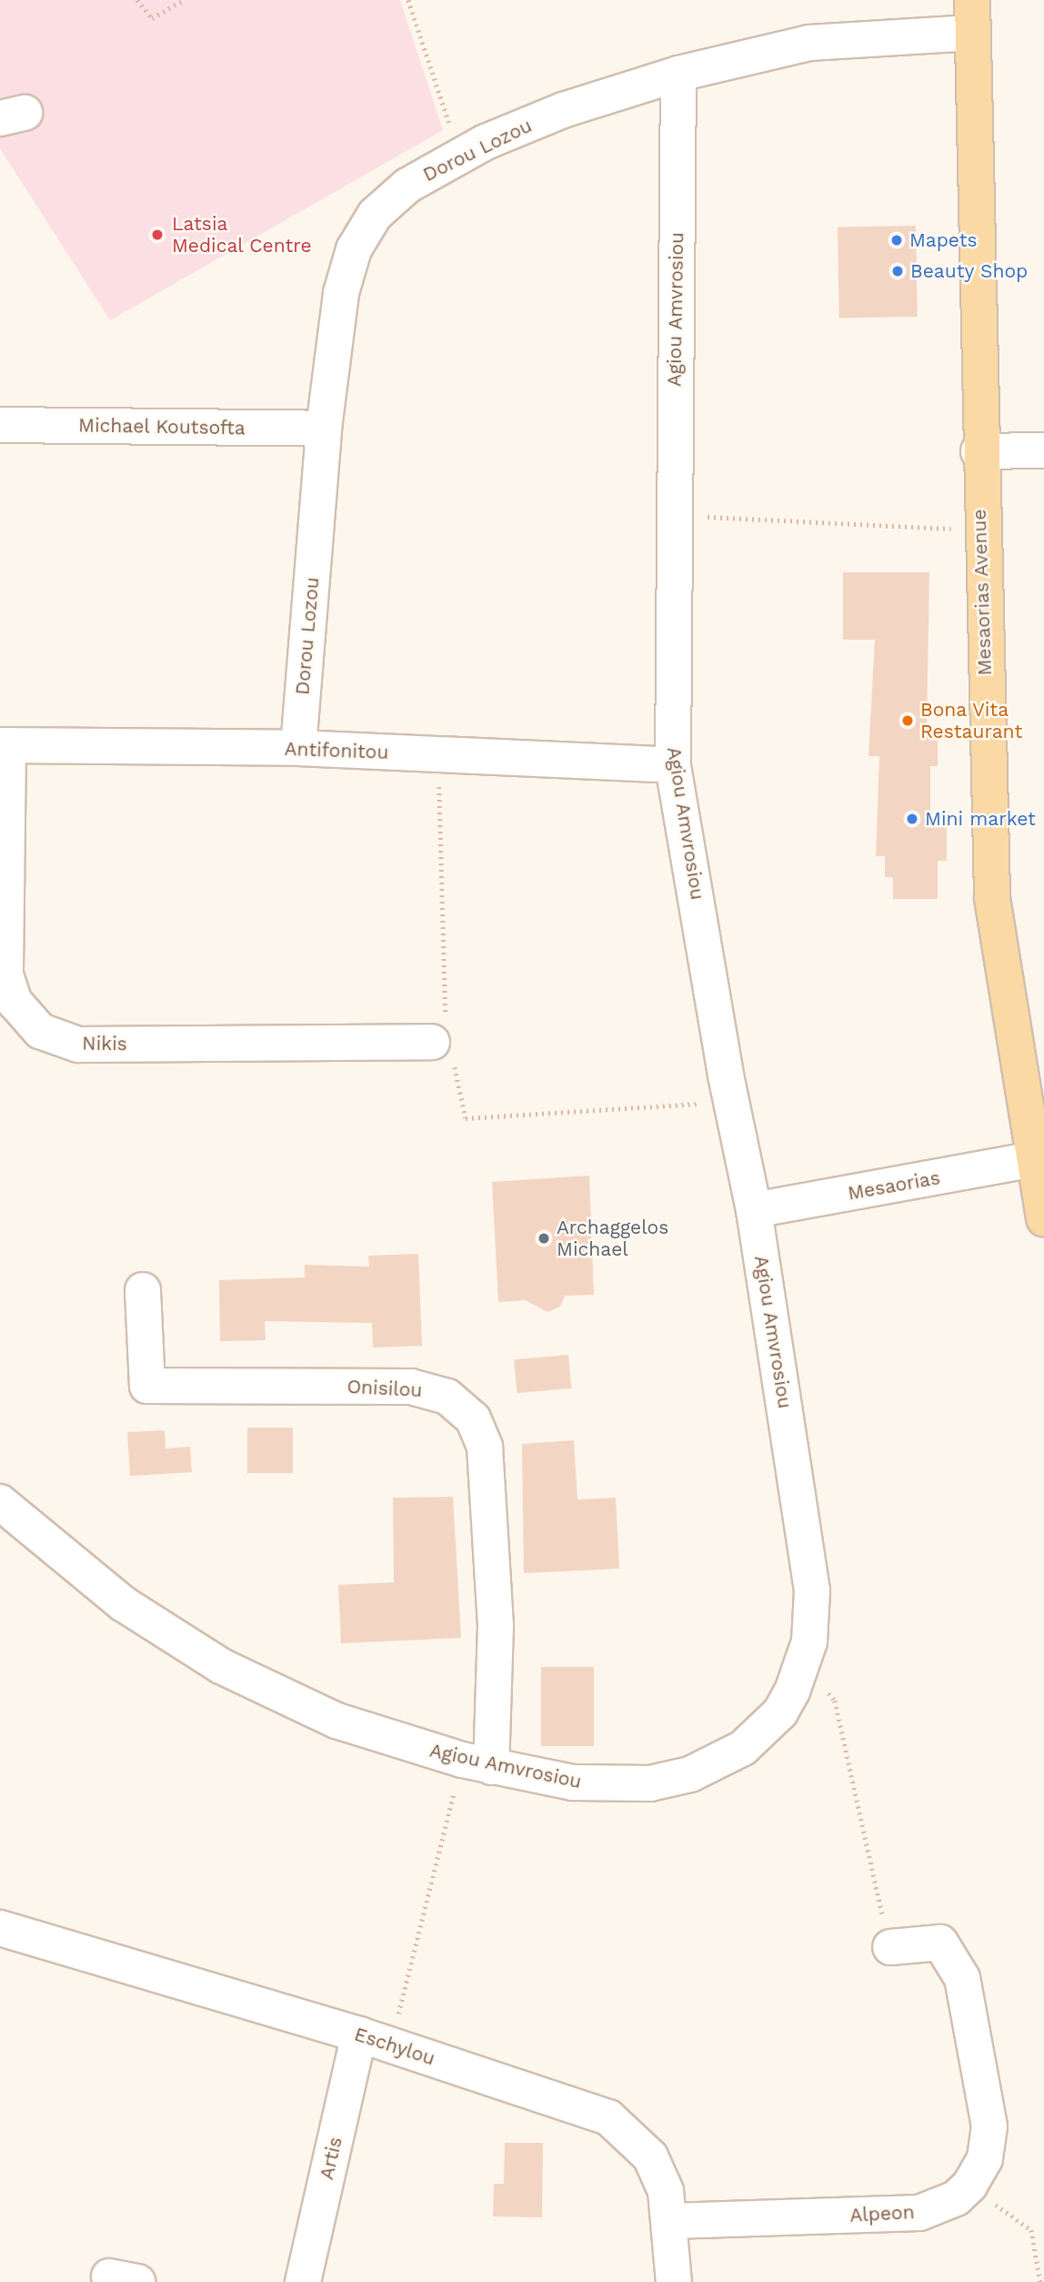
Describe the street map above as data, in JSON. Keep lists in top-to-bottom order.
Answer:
{
  "streets": {
    "main road": ["Mesaorias Avenue"],
    "street": [
      "Dorou Lozou",
      "Agiou Amvrosiou",
      "Michael Koutsofta",
      "Antifonitou",
      "Nikis",
      "Mesaorias",
      "Onisilou",
      "Eschylou",
      "Artis",
      "Alpeon"
    ]
  },
  "crossings": [
    ["Dorou Lozou", "Agiou Amvrosiou"],
    ["Dorou Lozou", "Michael Koutsofta"],
    ["Dorou Lozou", "Mesaorias Avenue"],
    ["Dorou Lozou", "Antifonitou"],
    ["Agiou Amvrosiou", "Antifonitou"],
    ["Agiou Amvrosiou", "Mesaorias"],
    ["Agiou Amvrosiou", "Onisilou"],
    ["Mesaorias Avenue", "Mesaorias"],
    ["Antifonitou", "Nikis"],
    ["Eschylou", "Artis"],
    ["Eschylou", "Alpeon"]
  ],
  "places": [
    "Latsia Medical Centre",
    "Mapets",
    "Beauty Shop",
    "Bona Vita Restaurant",
    "Mini market",
    "Archaggelos Michael"
  ]
}
